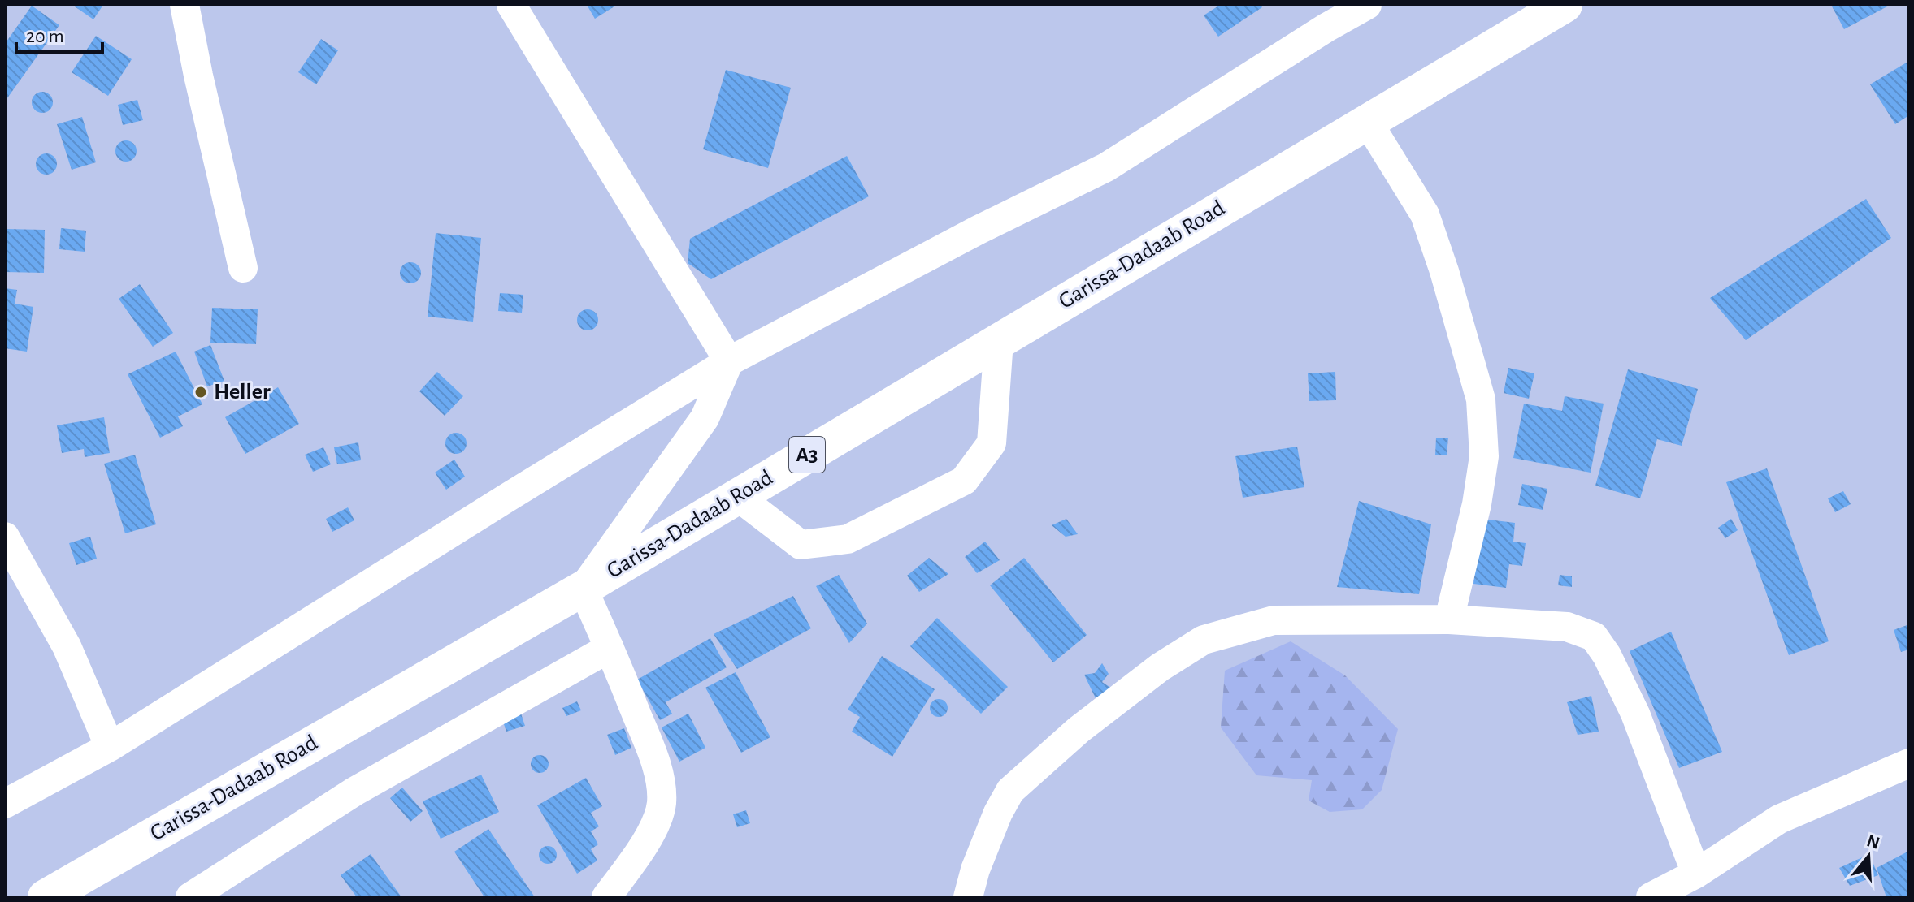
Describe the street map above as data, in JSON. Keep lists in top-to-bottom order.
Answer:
{
  "streets": {
    "highway": ["Garissa-Dadaab Road", "A3"]
  },
  "places": ["Heller"],
  "scale_bar": "20 m",
  "north": "top"
}
